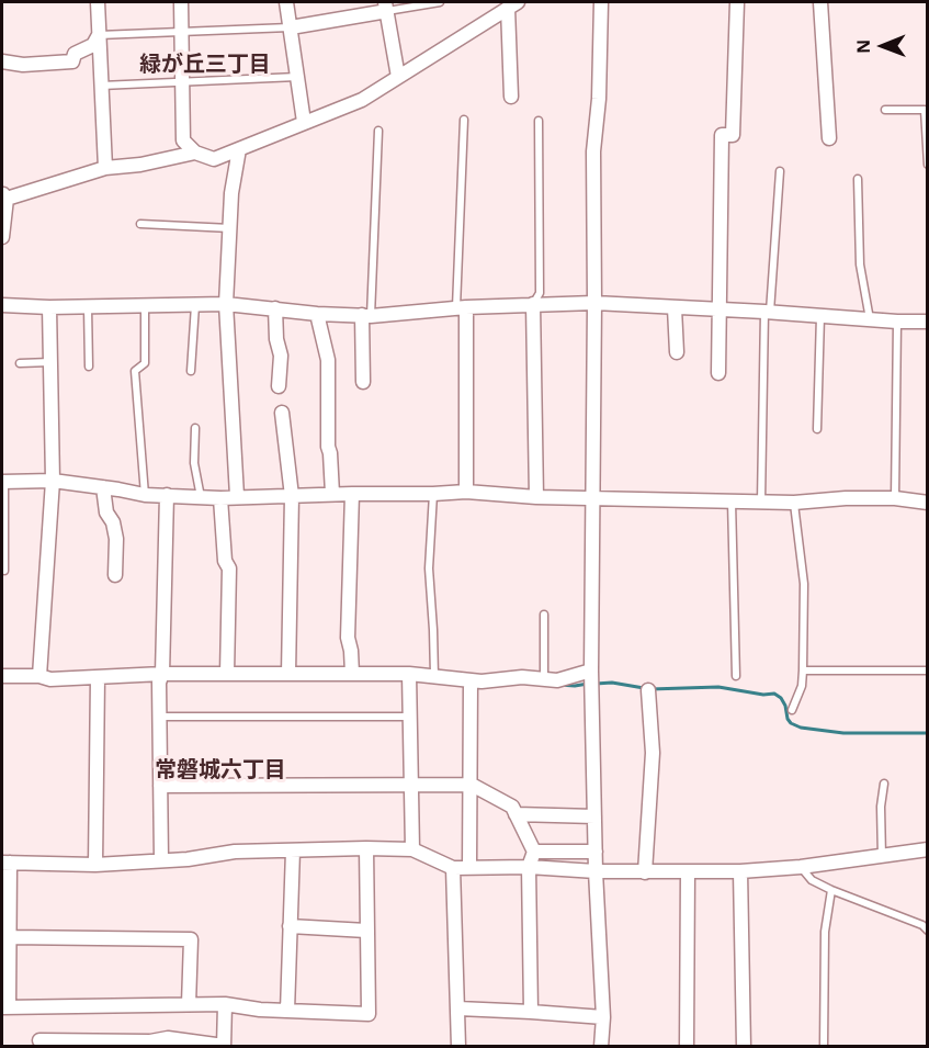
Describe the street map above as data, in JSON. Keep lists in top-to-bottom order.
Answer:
{
  "districts": ["緑が丘三丁目", "常磐城六丁目"],
  "north": "left"
}
